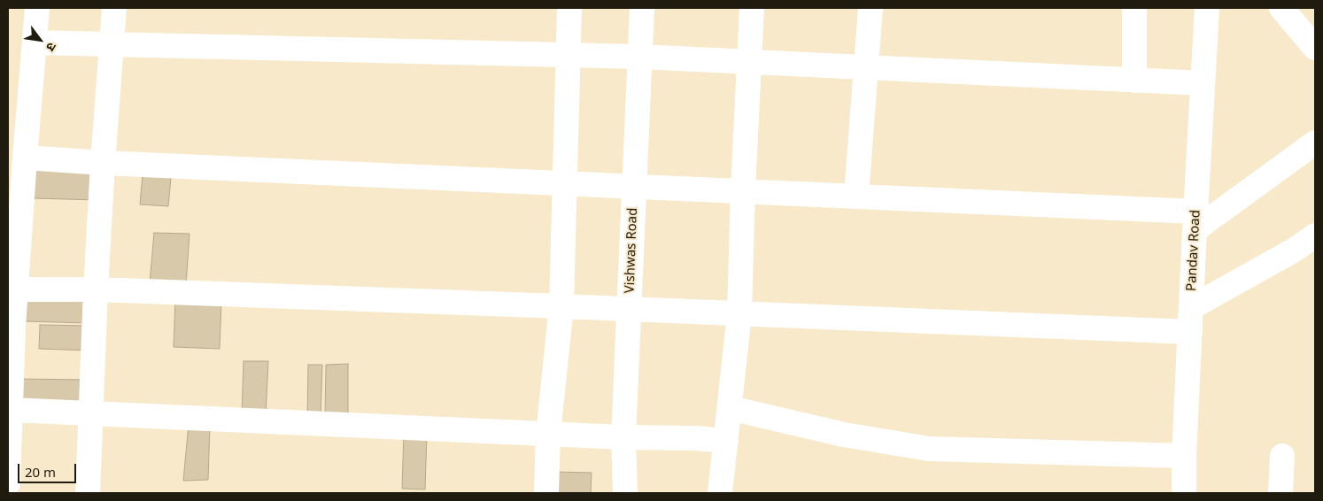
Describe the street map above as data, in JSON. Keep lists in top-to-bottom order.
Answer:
{
  "streets": {
    "street": ["Vishwas Road", "Pandav Road"]
  },
  "scale_bar": "20 m",
  "north": "bottom right"
}
